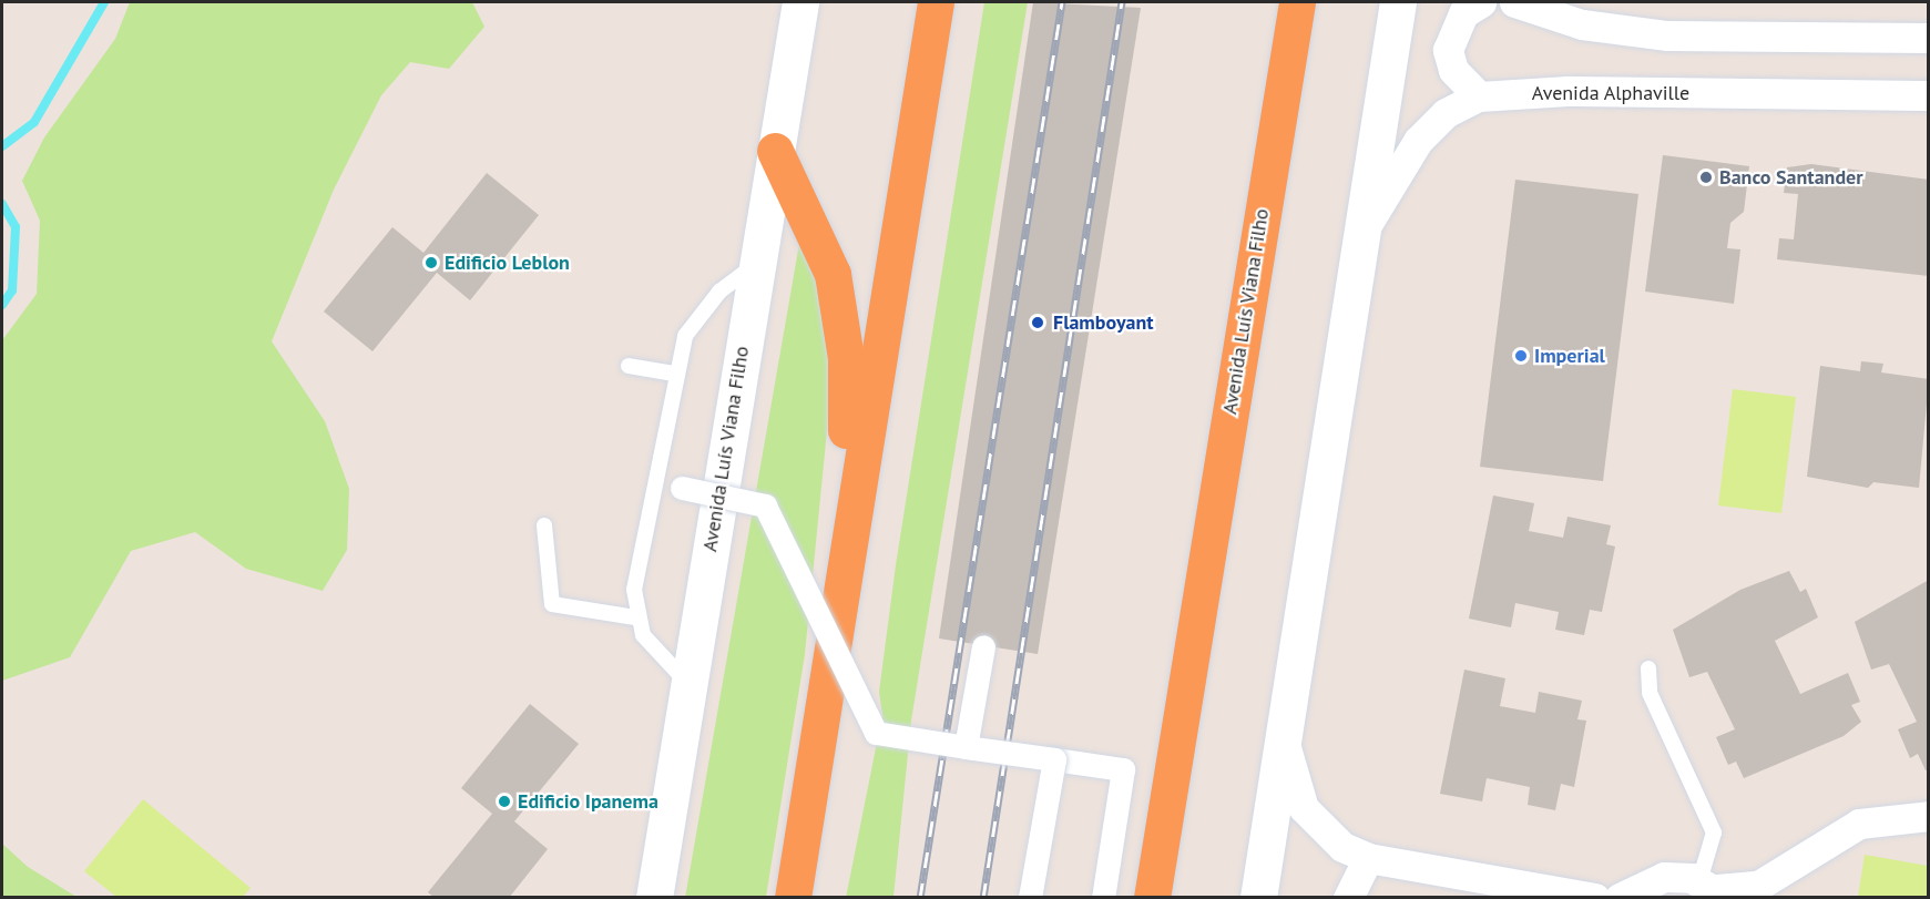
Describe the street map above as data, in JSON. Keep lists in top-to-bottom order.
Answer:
{
  "streets": {
    "highway": ["Avenida Luís Viana Filho"],
    "street": ["Avenida Alphaville"]
  },
  "places": [
    "Banco Santander",
    "Edificio Leblon",
    "Flamboyant",
    "Imperial",
    "Edificio Ipanema"
  ]
}
